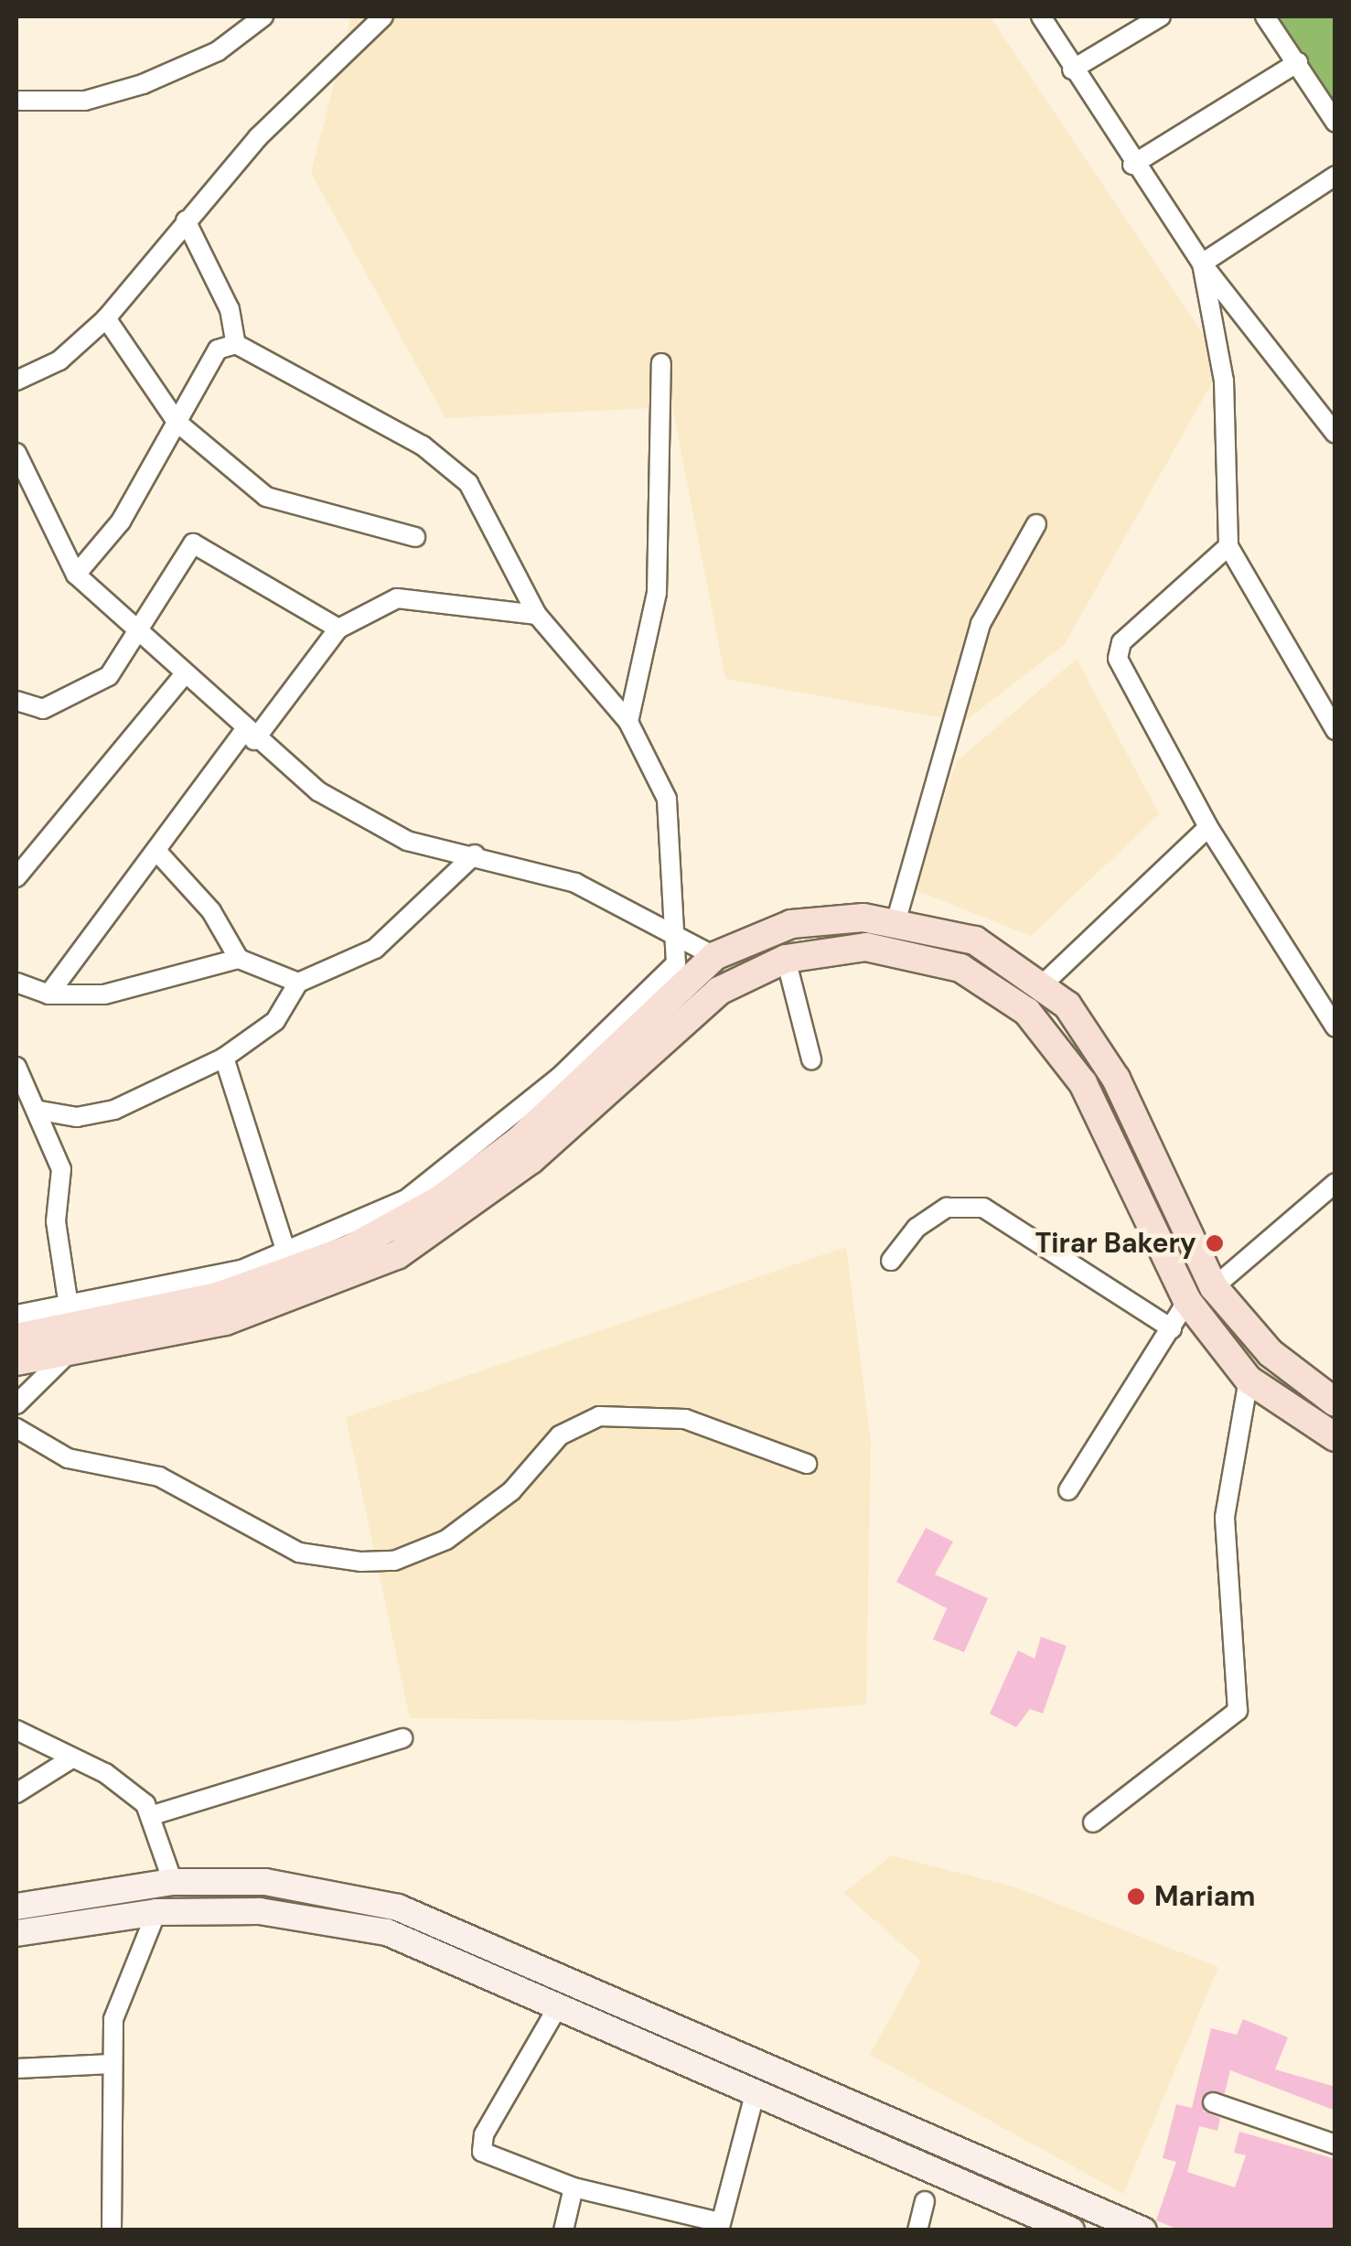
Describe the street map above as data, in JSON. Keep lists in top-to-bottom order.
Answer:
{
  "places": ["Tirar Bakery", "Mariam"]
}
